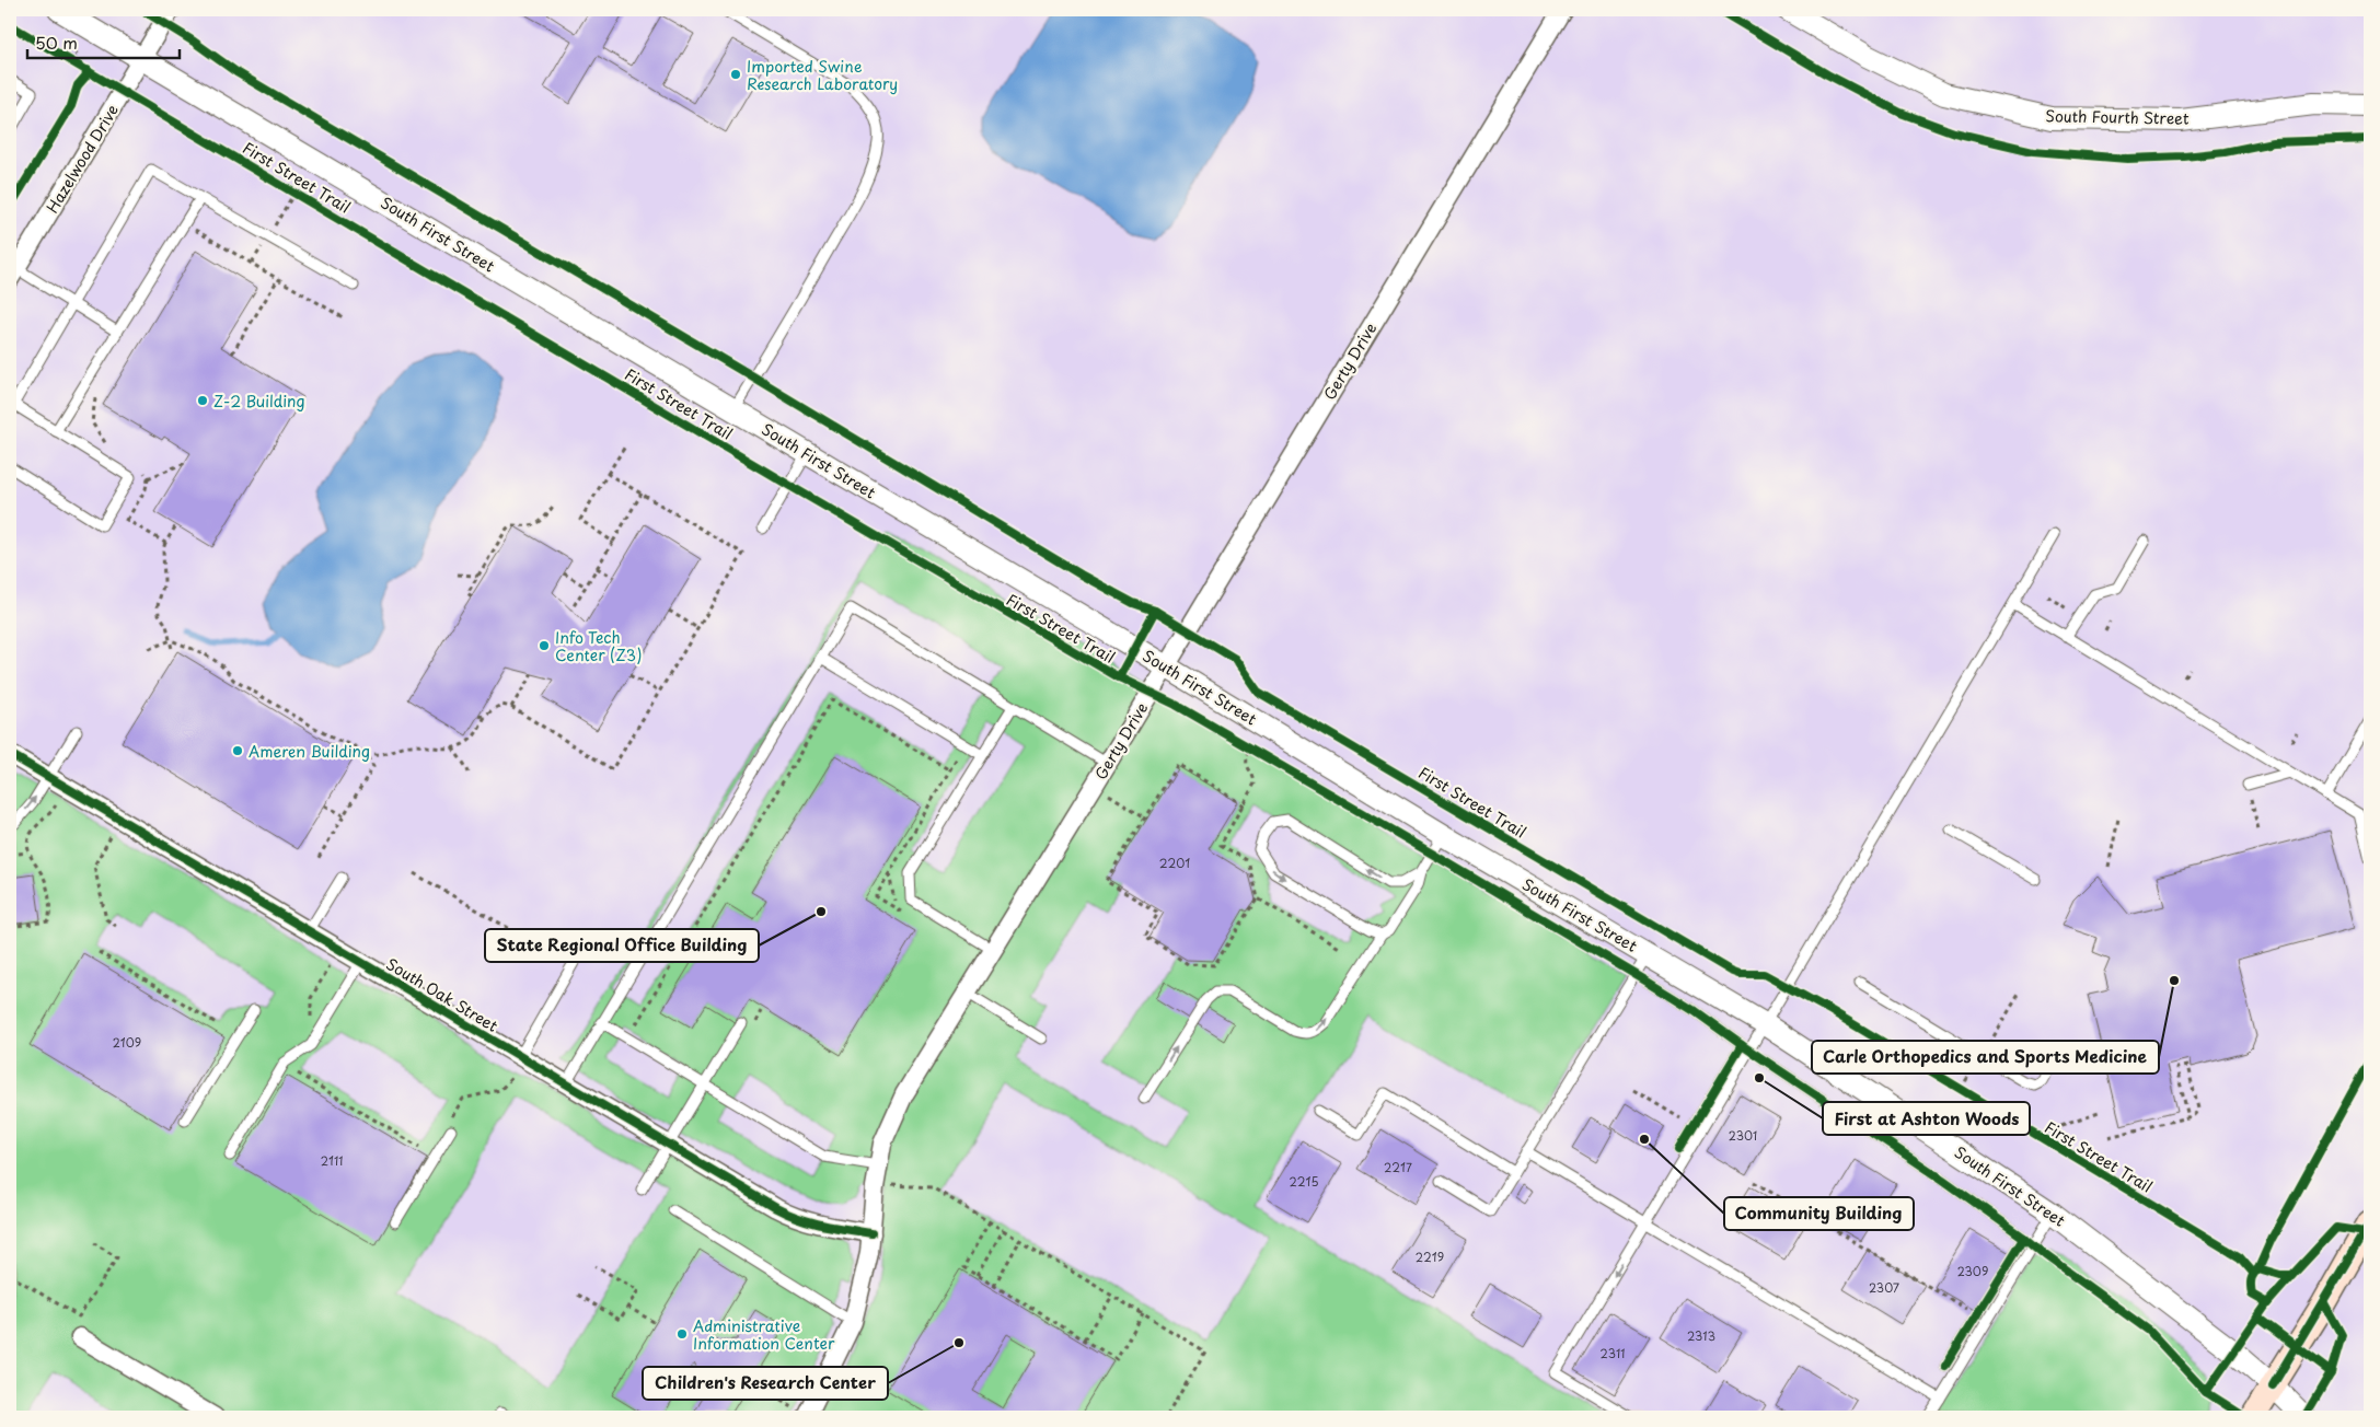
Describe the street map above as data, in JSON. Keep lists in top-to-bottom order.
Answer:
{
  "streets": {
    "street": [
      "South Fourth Street",
      "Hazelwood Drive",
      "South First Street",
      "Gerty Drive",
      "South Oak Street"
    ],
    "cycle path": ["First Street Trail"]
  },
  "crossings": [
    ["Hazelwood Drive", "South First Street"],
    ["South First Street", "Gerty Drive"],
    ["Gerty Drive", "South Oak Street"]
  ],
  "places": [
    "Imported Swine Research Laboratory",
    "Z-2 Building",
    "Info Tech Center (Z3)",
    "Ameren Building",
    "State Regional Office Building",
    "Carle Orthopedics and Sports Medicine",
    "First at Ashton Woods",
    "Community Building",
    "Administrative Information Center",
    "Children's Research Center"
  ],
  "house_numbers": [
    "2201",
    "2109",
    "2301",
    "2111",
    "2217",
    "2215",
    "2219",
    "2309",
    "2307",
    "2313",
    "2311"
  ],
  "scale_bar": "50 m"
}
